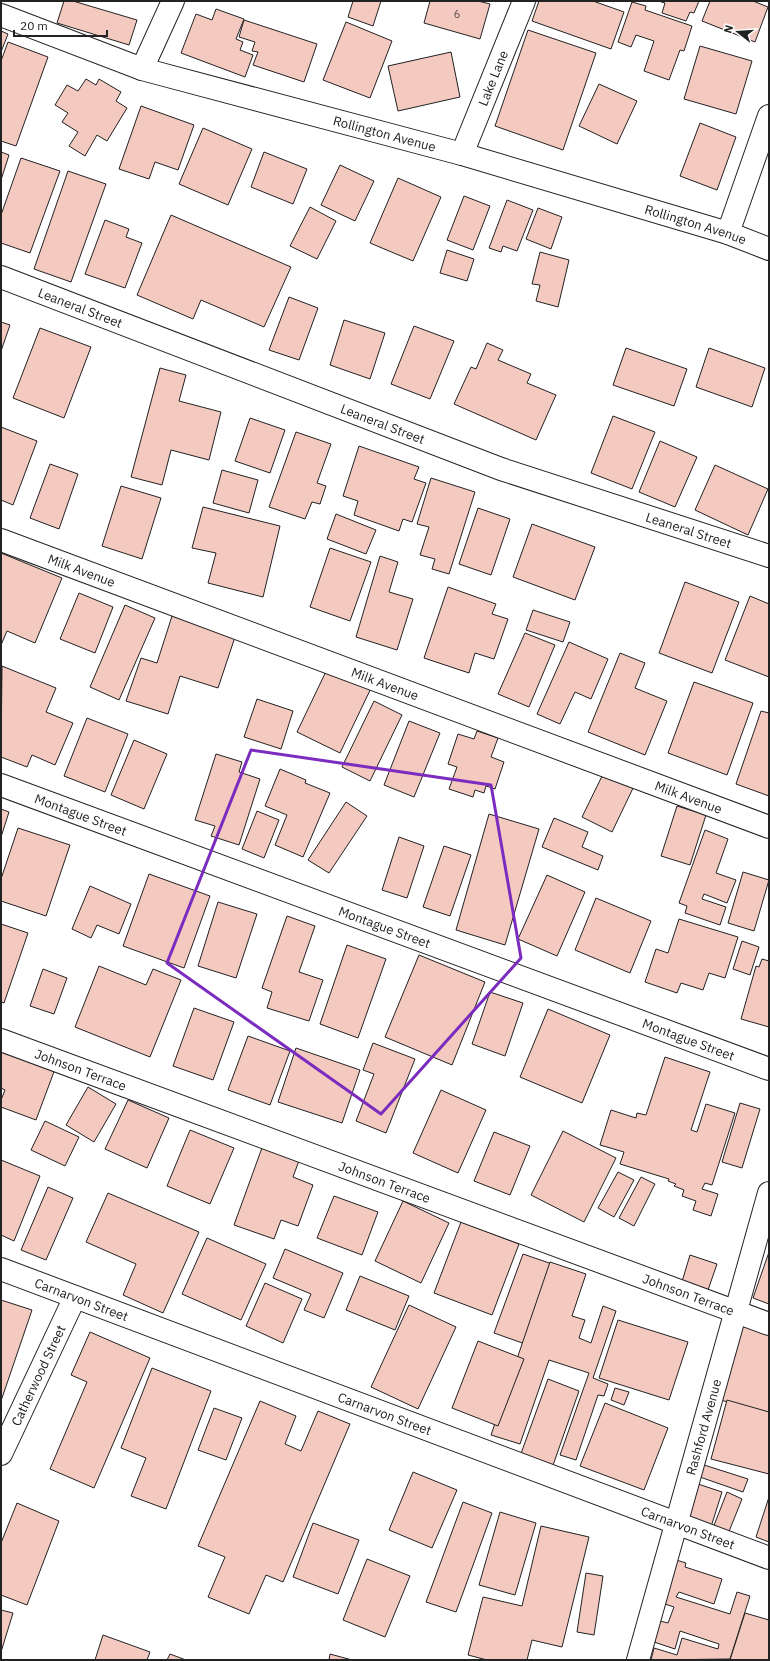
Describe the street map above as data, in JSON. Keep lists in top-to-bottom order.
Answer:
{
  "streets": {
    "street": [
      "Lake Lane",
      "Rollington Avenue",
      "Leaneral Street",
      "Milk Avenue",
      "Montague Street",
      "Johnson Terrace",
      "Carnarvon Street",
      "Catherwood Street",
      "Rashford Avenue"
    ]
  },
  "crossings": [
    ["Lake Lane", "Rollington Avenue"],
    ["Johnson Terrace", "Rashford Avenue"],
    ["Carnarvon Street", "Catherwood Street"],
    ["Carnarvon Street", "Rashford Avenue"]
  ],
  "house_numbers": ["6"],
  "scale_bar": "20 m",
  "north": "left"
}
